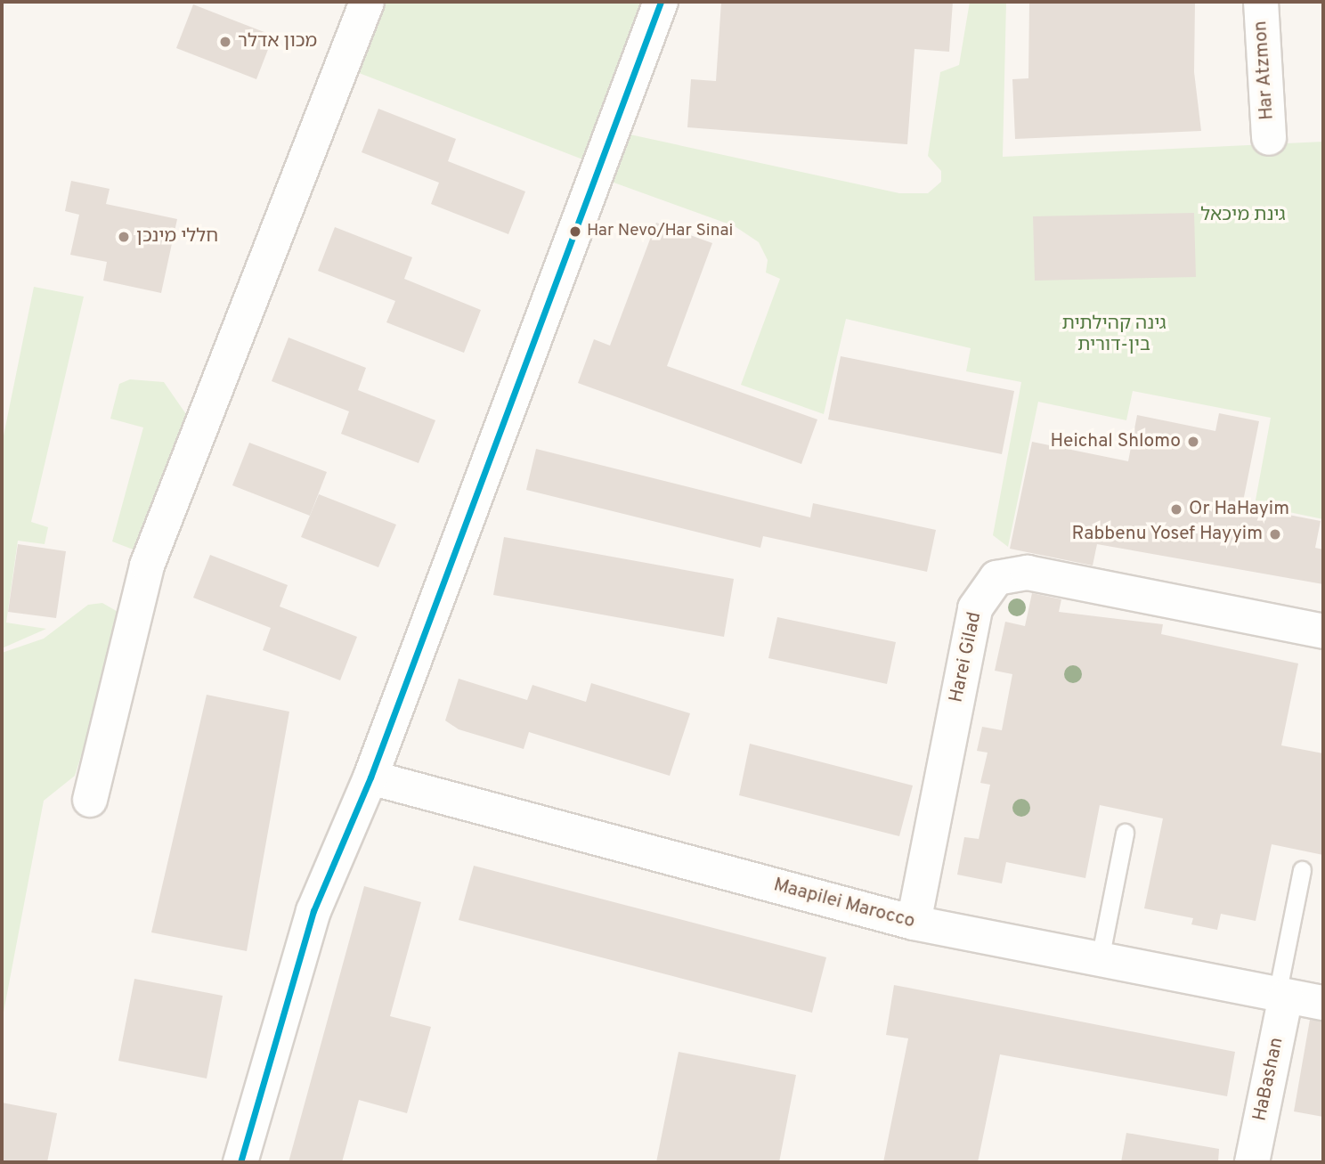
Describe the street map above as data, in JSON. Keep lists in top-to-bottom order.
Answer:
{
  "streets": {
    "street": [
      "Har Atzmon",
      "Harei Gilad",
      "Maapilei Marocco",
      "HaBashan"
    ]
  },
  "crossings": [
    ["Harei Gilad", "Maapilei Marocco"],
    ["Maapilei Marocco", "HaBashan"]
  ],
  "parks": ["גינת מיכאל", "גינה קהילתית בין-דורית"],
  "places": [
    "מכון אדלר",
    "Har Nevo/Har Sinai",
    "חללי מינכן",
    "Heichal Shlomo",
    "Or HaHayim",
    "Rabbenu Yosef Hayyim"
  ]
}
